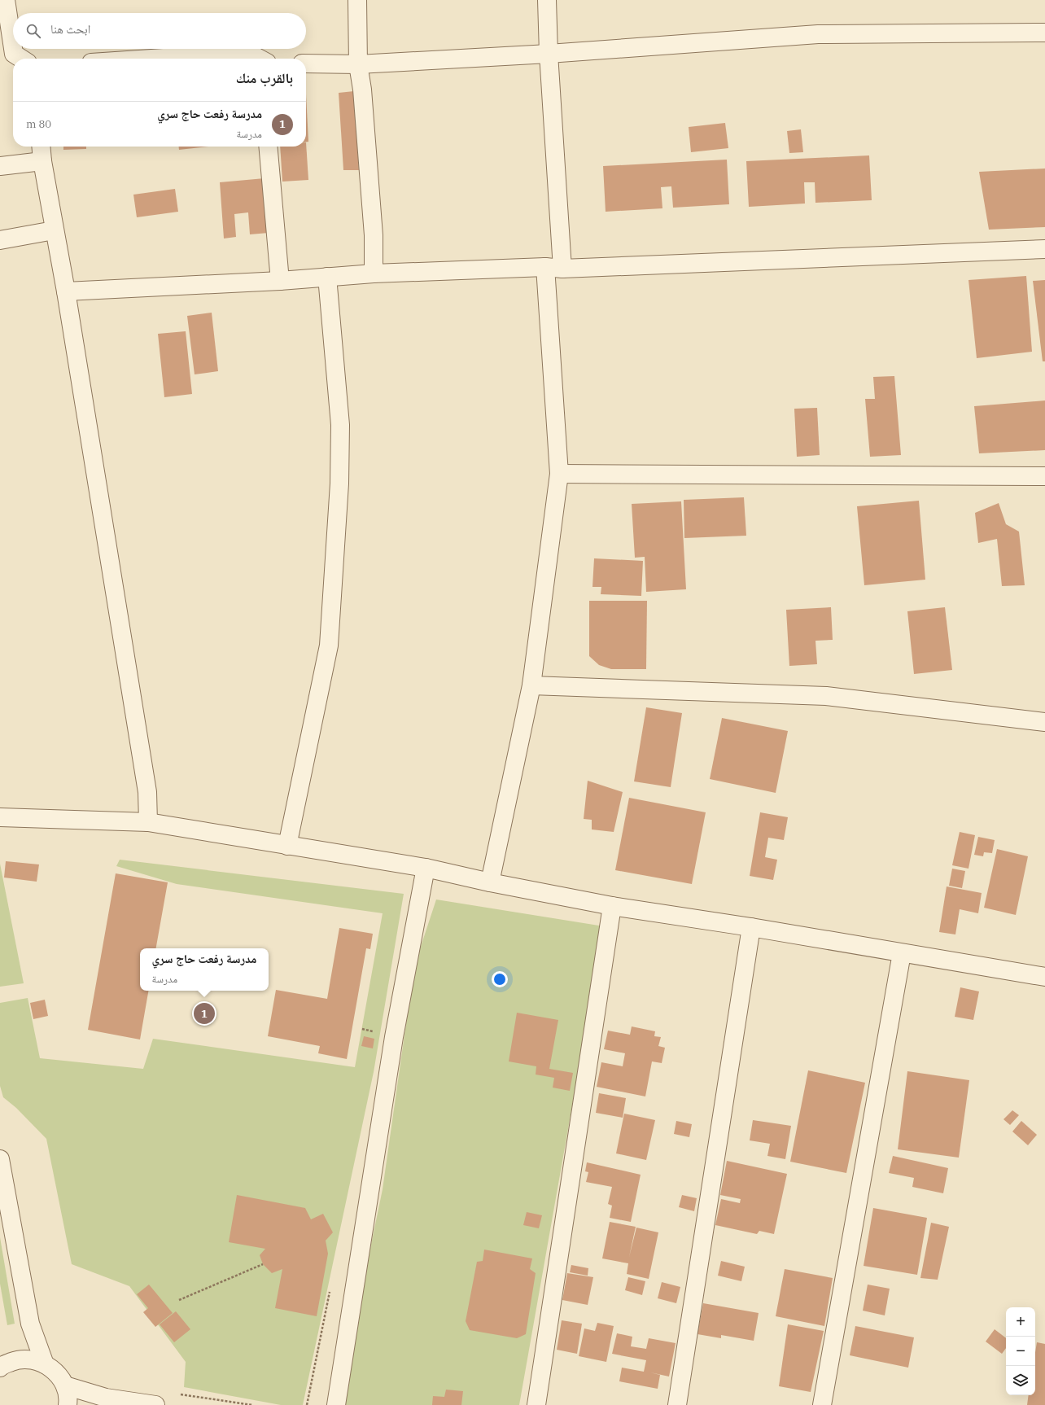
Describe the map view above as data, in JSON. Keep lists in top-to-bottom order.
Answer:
{
  "page": {
    "search": "ابحث هنا",
    "heading": "بالقرب منك",
    "list": [
      {
        "mark": "1",
        "name": "مدرسة رفعت حاج سري",
        "note": "مدرسة",
        "value": "80 m"
      }
    ],
    "popup": ["مدرسة رفعت حاج سري", "مدرسة"],
    "pins": "1",
    "map_buttons": ["+", "−"]
  }
}
